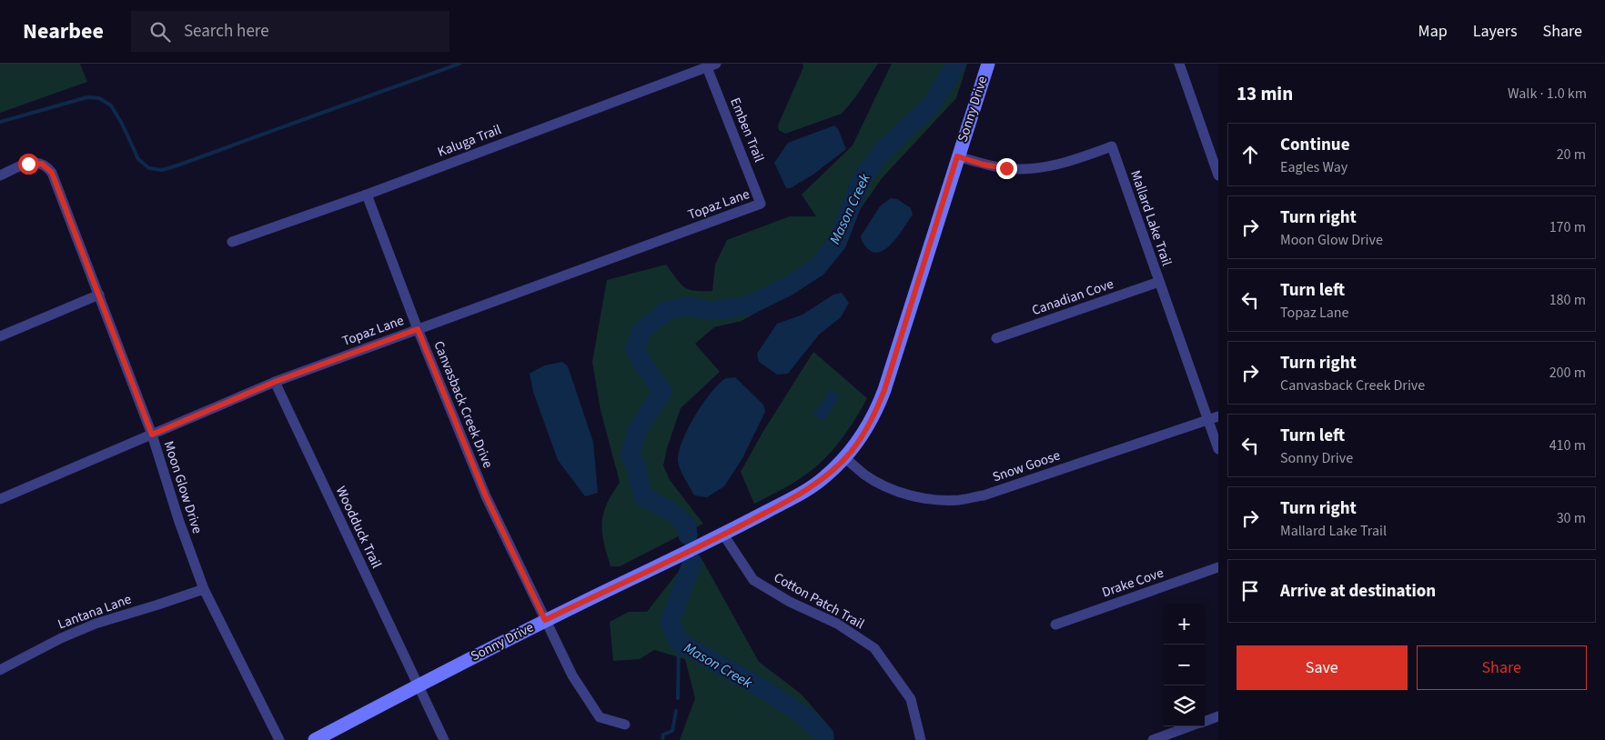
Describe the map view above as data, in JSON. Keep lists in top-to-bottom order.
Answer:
{
  "streets": {
    "street": [
      "Sonny Drive",
      "Emben Trail",
      "Kaluga Trail",
      "Topaz Lane",
      "Mallard Lake Trail",
      "Canadian Cove",
      "Canvasback Creek Drive",
      "Snow Goose",
      "Moon Glow Drive",
      "Woodduck Trail",
      "Drake Cove",
      "Cotton Patch Trail",
      "Lantana Lane"
    ]
  },
  "crossings": [
    ["Sonny Drive", "Mallard Lake Trail"],
    ["Sonny Drive", "Canvasback Creek Drive"],
    ["Sonny Drive", "Snow Goose"],
    ["Sonny Drive", "Woodduck Trail"],
    ["Sonny Drive", "Cotton Patch Trail"],
    ["Emben Trail", "Kaluga Trail"],
    ["Emben Trail", "Topaz Lane"],
    ["Kaluga Trail", "Canvasback Creek Drive"],
    ["Topaz Lane", "Canvasback Creek Drive"],
    ["Topaz Lane", "Moon Glow Drive"],
    ["Topaz Lane", "Woodduck Trail"],
    ["Mallard Lake Trail", "Canadian Cove"],
    ["Mallard Lake Trail", "Snow Goose"],
    ["Moon Glow Drive", "Lantana Lane"]
  ],
  "water": ["Mason Creek"],
  "page": {
    "header": "Nearbee",
    "search": "Search here",
    "nav": ["Map", "Layers", "Share"],
    "heading": ["13 min", "Walk · 1.0 km"],
    "list": [
      ["Continue", "Eagles Way", "20 m"],
      ["Turn right", "Moon Glow Drive", "170 m"],
      ["Turn left", "Topaz Lane", "180 m"],
      ["Turn right", "Canvasback Creek Drive", "200 m"],
      ["Turn left", "Sonny Drive", "410 m"],
      ["Turn right", "Mallard Lake Trail", "30 m"],
      "Arrive at destination"
    ],
    "map_buttons": ["+", "−"],
    "buttons": ["Save", "Share"]
  }
}
